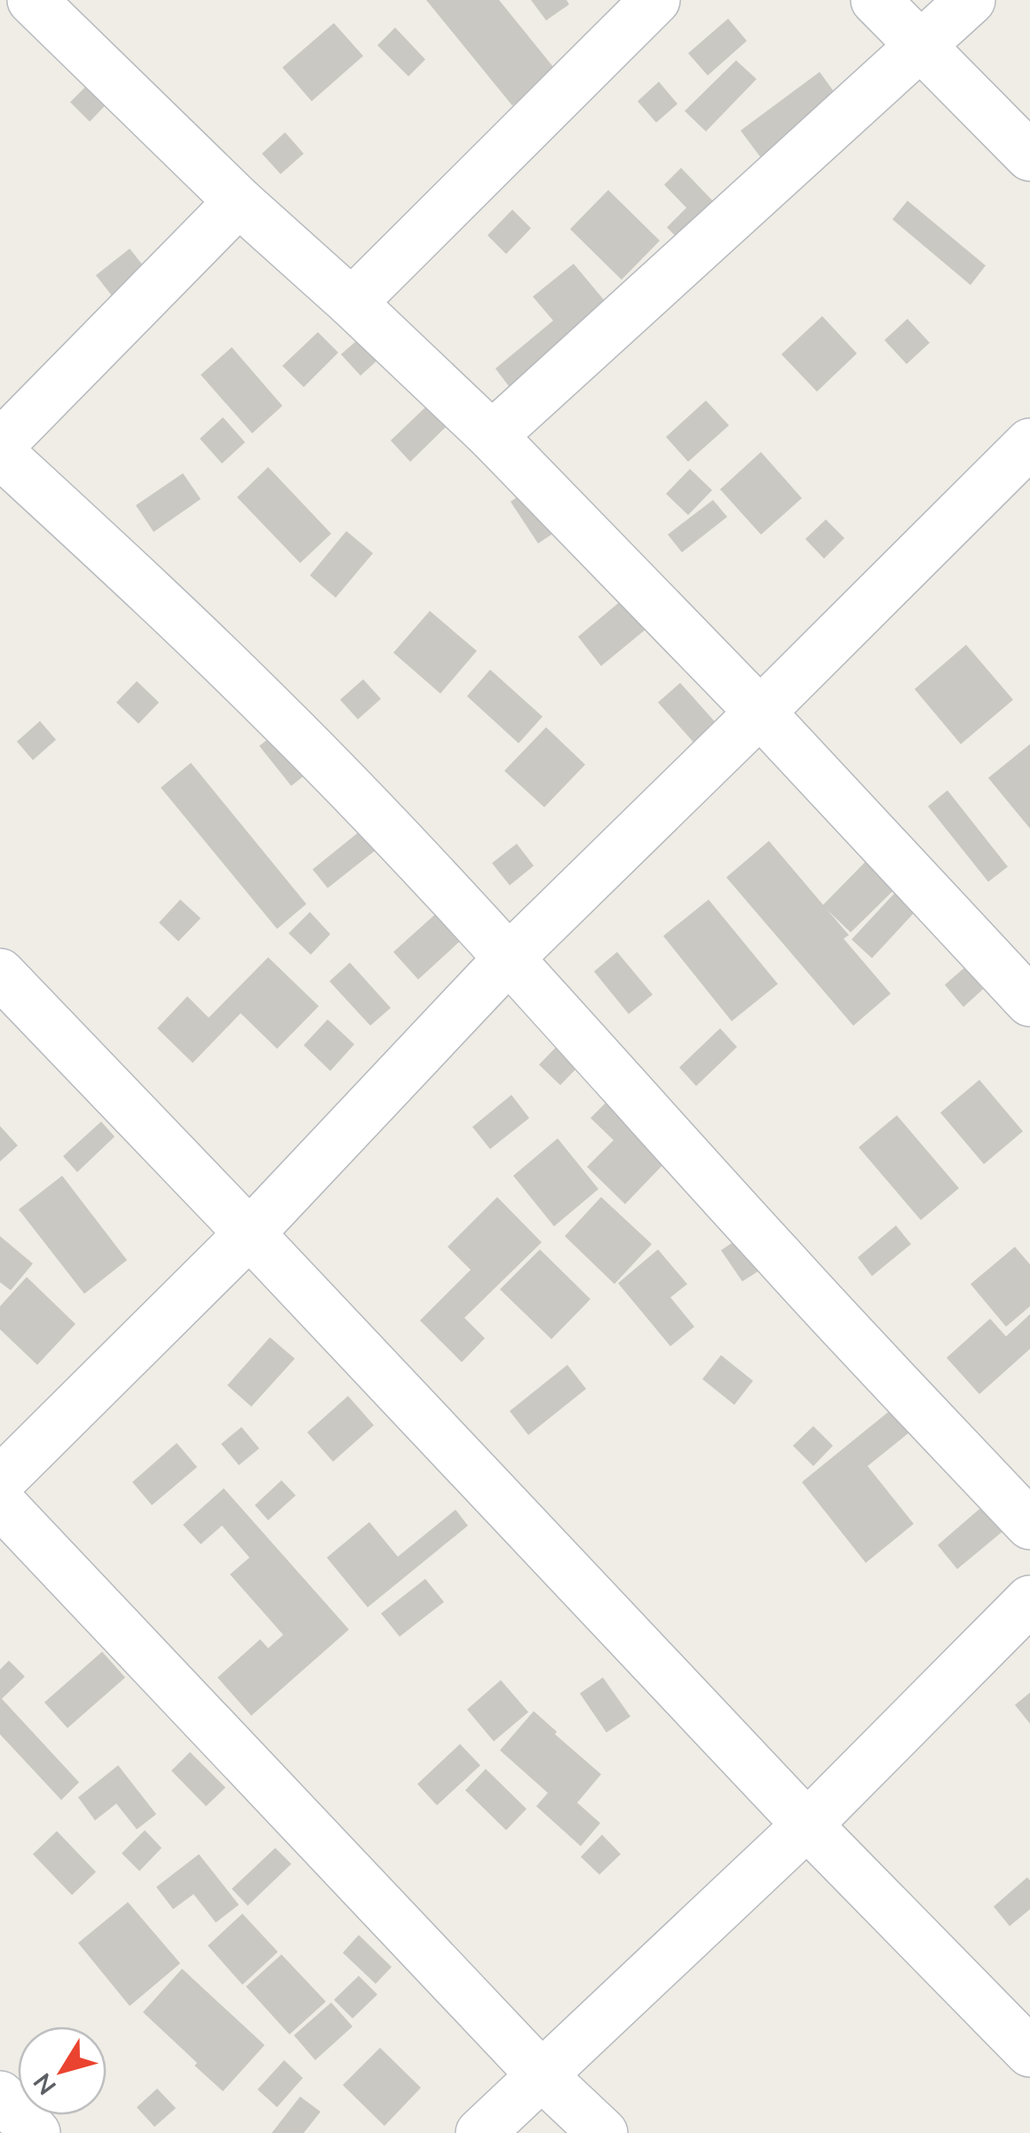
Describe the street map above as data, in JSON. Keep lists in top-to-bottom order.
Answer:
{
  "north": "bottom left"
}
